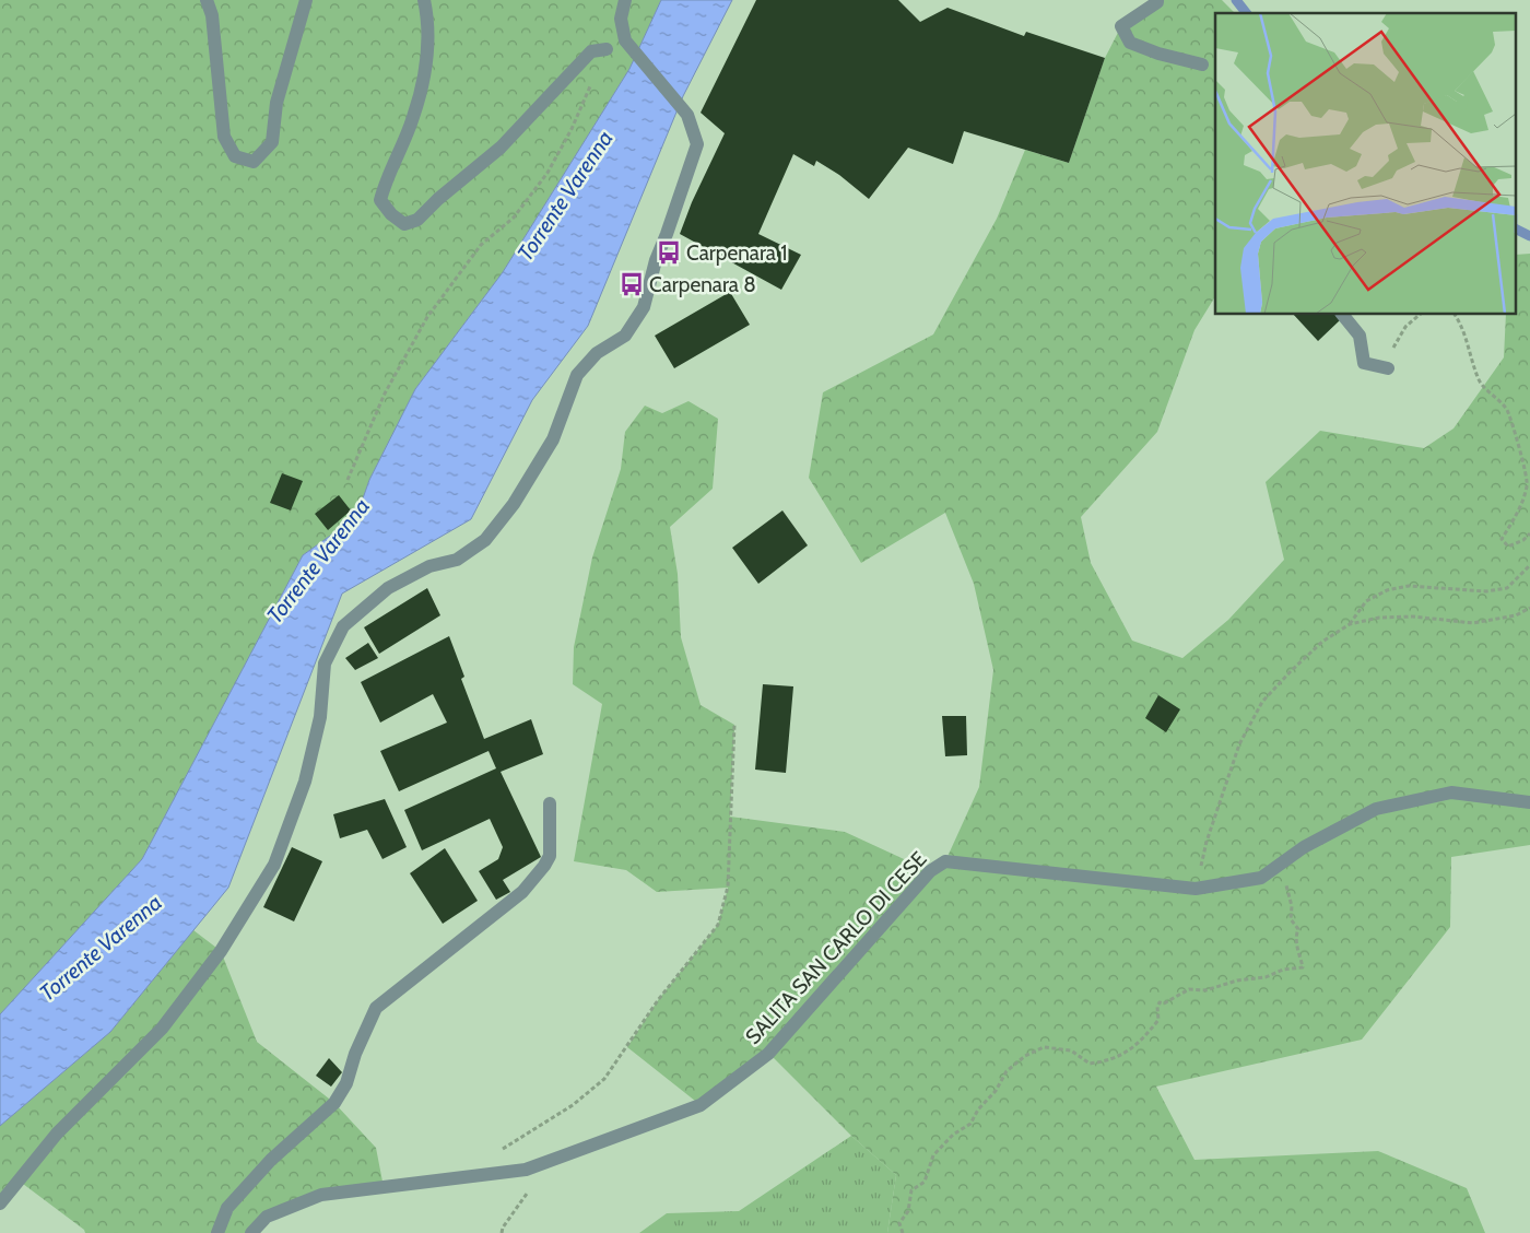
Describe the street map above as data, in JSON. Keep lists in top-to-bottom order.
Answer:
{
  "streets": {
    "street": ["SALITA SAN CARLO DI CESE"]
  },
  "water": ["Torrente Varenna"],
  "places": {
    "bus stop": ["Carpenara 1", "Carpenara 8"]
  }
}
